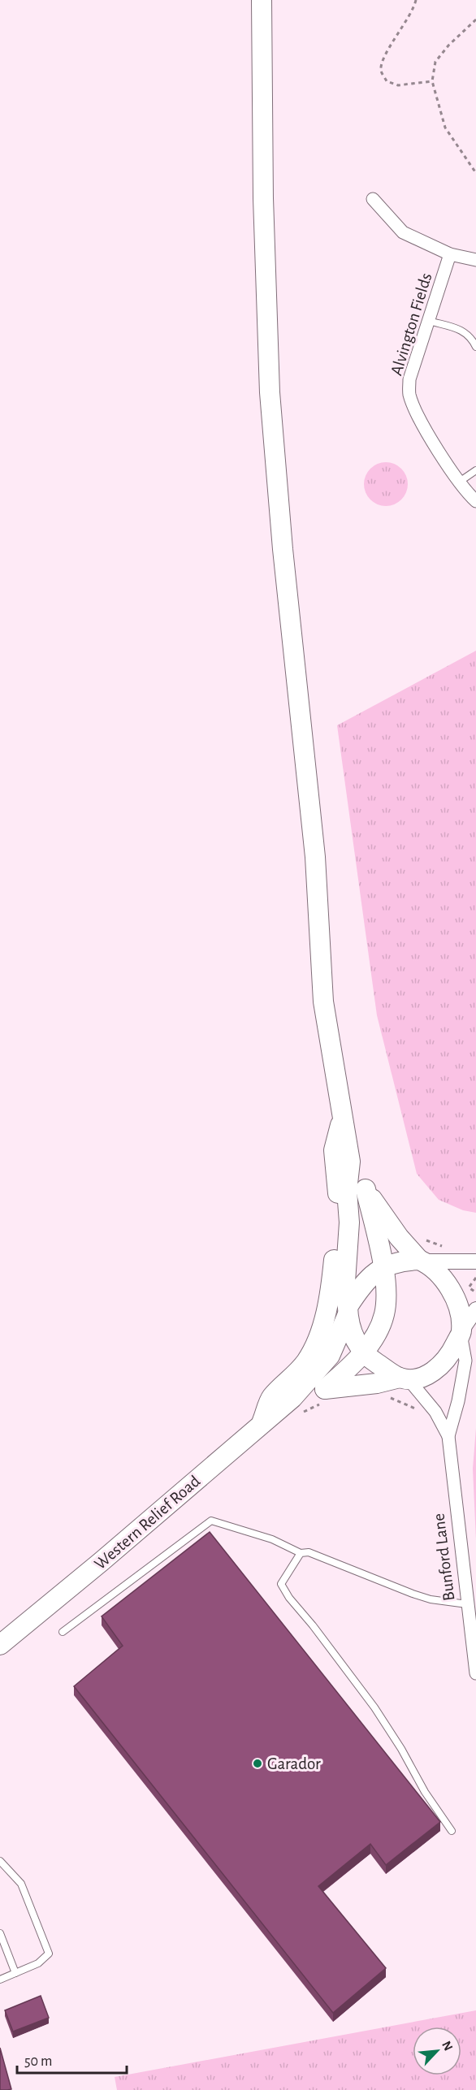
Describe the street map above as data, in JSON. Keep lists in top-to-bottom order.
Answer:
{
  "streets": {
    "highway": ["Western Relief Road"],
    "street": ["Alvington Fields", "Bunford Lane"]
  },
  "crossings": [
    ["Western Relief Road", "Bunford Lane"]
  ],
  "places": ["Garador"],
  "scale_bar": "50 m",
  "north": "top right"
}
